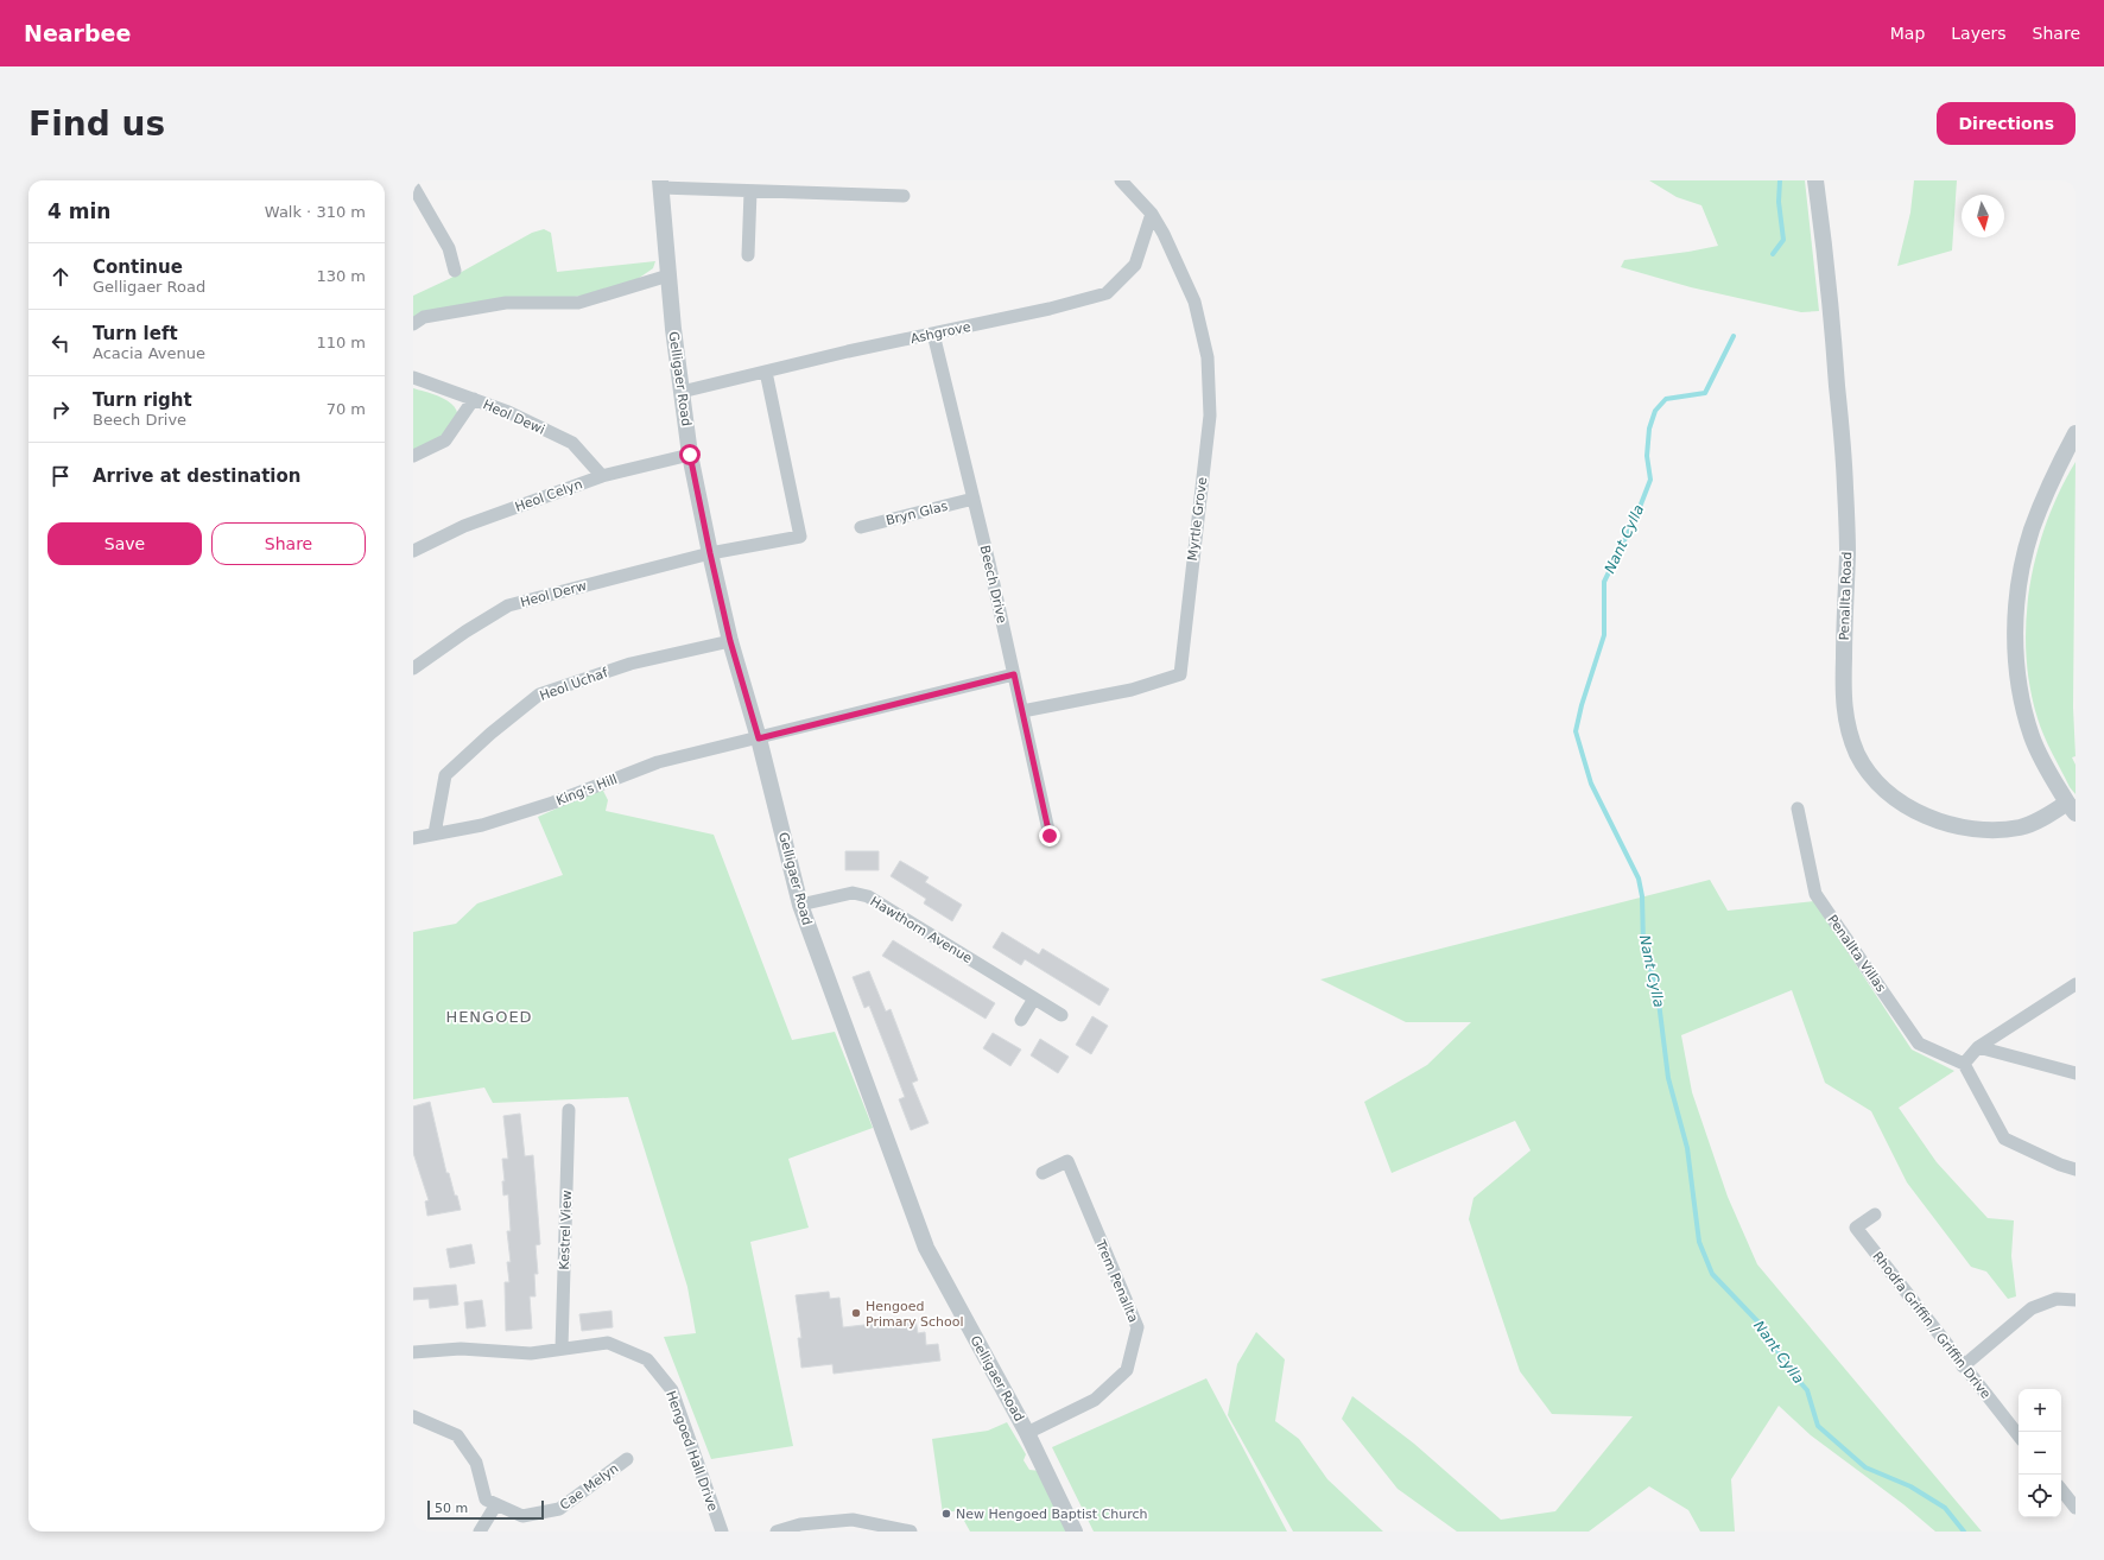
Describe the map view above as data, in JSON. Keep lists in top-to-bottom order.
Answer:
{
  "streets": {
    "street": [
      "Ashgrove",
      "Gelligaer Road",
      "Heol Dewi",
      "Heol Celyn",
      "Bryn Glas",
      "Myrtle Grove",
      "Beech Drive",
      "Heol Derw",
      "Penallta Road",
      "Heol Uchaf",
      "King's Hill",
      "Hawthorn Avenue",
      "Penallta Villas",
      "Kestrel View",
      "Trem Penallta",
      "Rhodfa Griffin / Griffin Drive",
      "Hengoed Hall Drive",
      "Cae Melyn"
    ]
  },
  "crossings": [
    ["Ashgrove", "Gelligaer Road"],
    ["Ashgrove", "Myrtle Grove"],
    ["Ashgrove", "Beech Drive"],
    ["Ashgrove", "Heol Derw"],
    ["Gelligaer Road", "Heol Celyn"],
    ["Gelligaer Road", "Heol Derw"],
    ["Gelligaer Road", "Heol Uchaf"],
    ["Gelligaer Road", "King's Hill"],
    ["Gelligaer Road", "Hawthorn Avenue"],
    ["Gelligaer Road", "Trem Penallta"],
    ["Heol Dewi", "Heol Celyn"],
    ["Bryn Glas", "Beech Drive"],
    ["Myrtle Grove", "Beech Drive"],
    ["Beech Drive", "King's Hill"],
    ["Heol Uchaf", "King's Hill"],
    ["Kestrel View", "Hengoed Hall Drive"]
  ],
  "districts": ["HENGOED"],
  "water": ["Nant Cylla"],
  "places": ["Hengoed Primary School", "New Hengoed Baptist Church"],
  "scale_bar": "50 m",
  "north": "bottom",
  "page": {
    "header": "Nearbee",
    "nav": ["Map", "Layers", "Share"],
    "buttons": [
      "Directions",
      ["Save", "Share"]
    ],
    "title": "Find us",
    "heading": ["4 min", "Walk · 310 m"],
    "list": [
      ["Continue", "Gelligaer Road", "130 m"],
      ["Turn left", "Acacia Avenue", "110 m"],
      ["Turn right", "Beech Drive", "70 m"],
      "Arrive at destination"
    ],
    "map_buttons": ["+", "−"],
    "scale": "50 m"
  }
}
